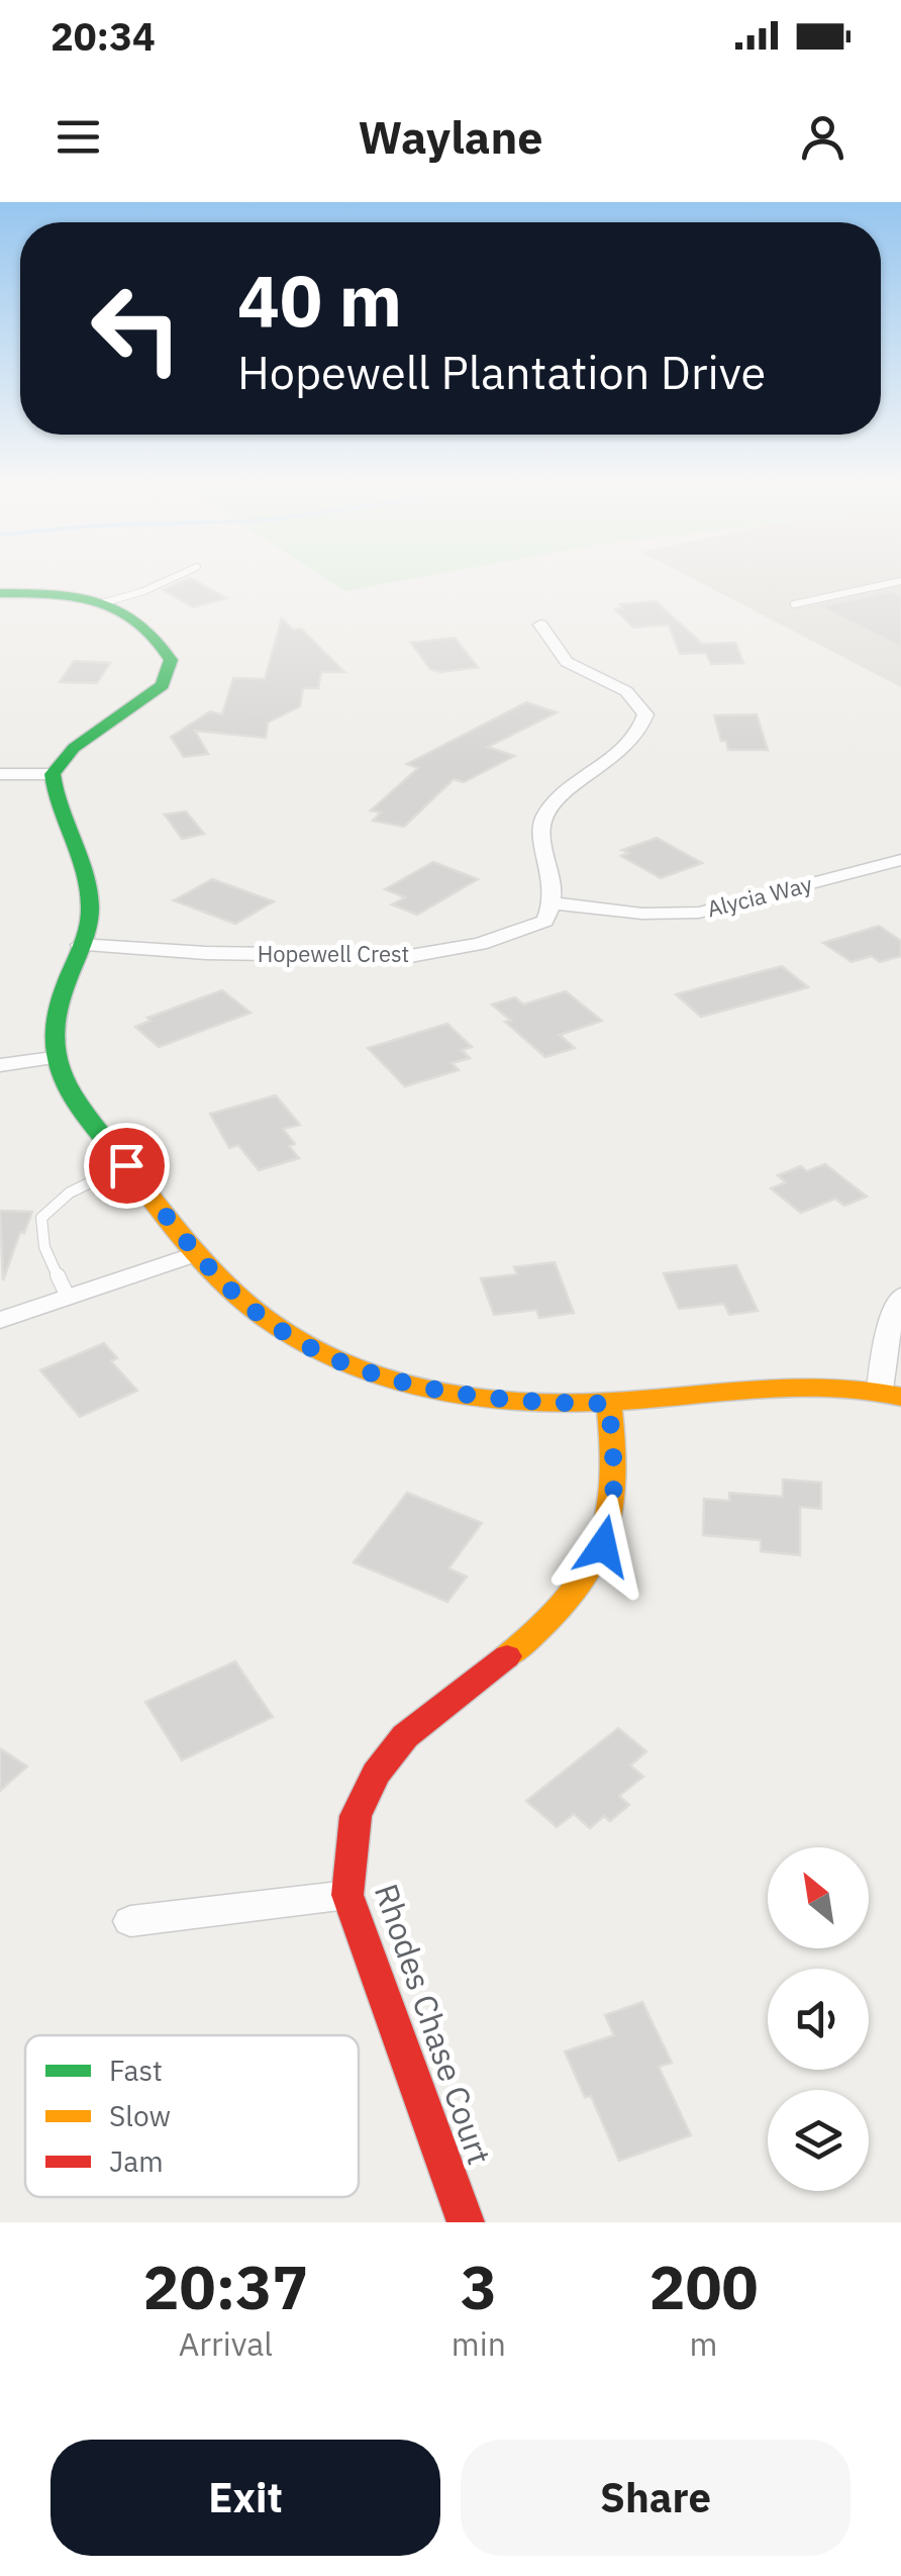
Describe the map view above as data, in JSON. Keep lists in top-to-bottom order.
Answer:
{
  "streets": {
    "street": ["Alycia Way", "Hopewell Crest", "Rhodes Chase Court"]
  },
  "crossings": [
    ["Alycia Way", "Hopewell Crest"]
  ],
  "legend": ["Fast", "Slow", "Jam"],
  "north": "top left",
  "page": {
    "status": "20:34",
    "header": "Waylane",
    "turn": ["40 m", "Hopewell Plantation Drive"],
    "eta": [
      "20:37",
      "Arrival",
      "3",
      "min",
      "200",
      "m"
    ],
    "buttons": ["Exit", "Share"]
  }
}
